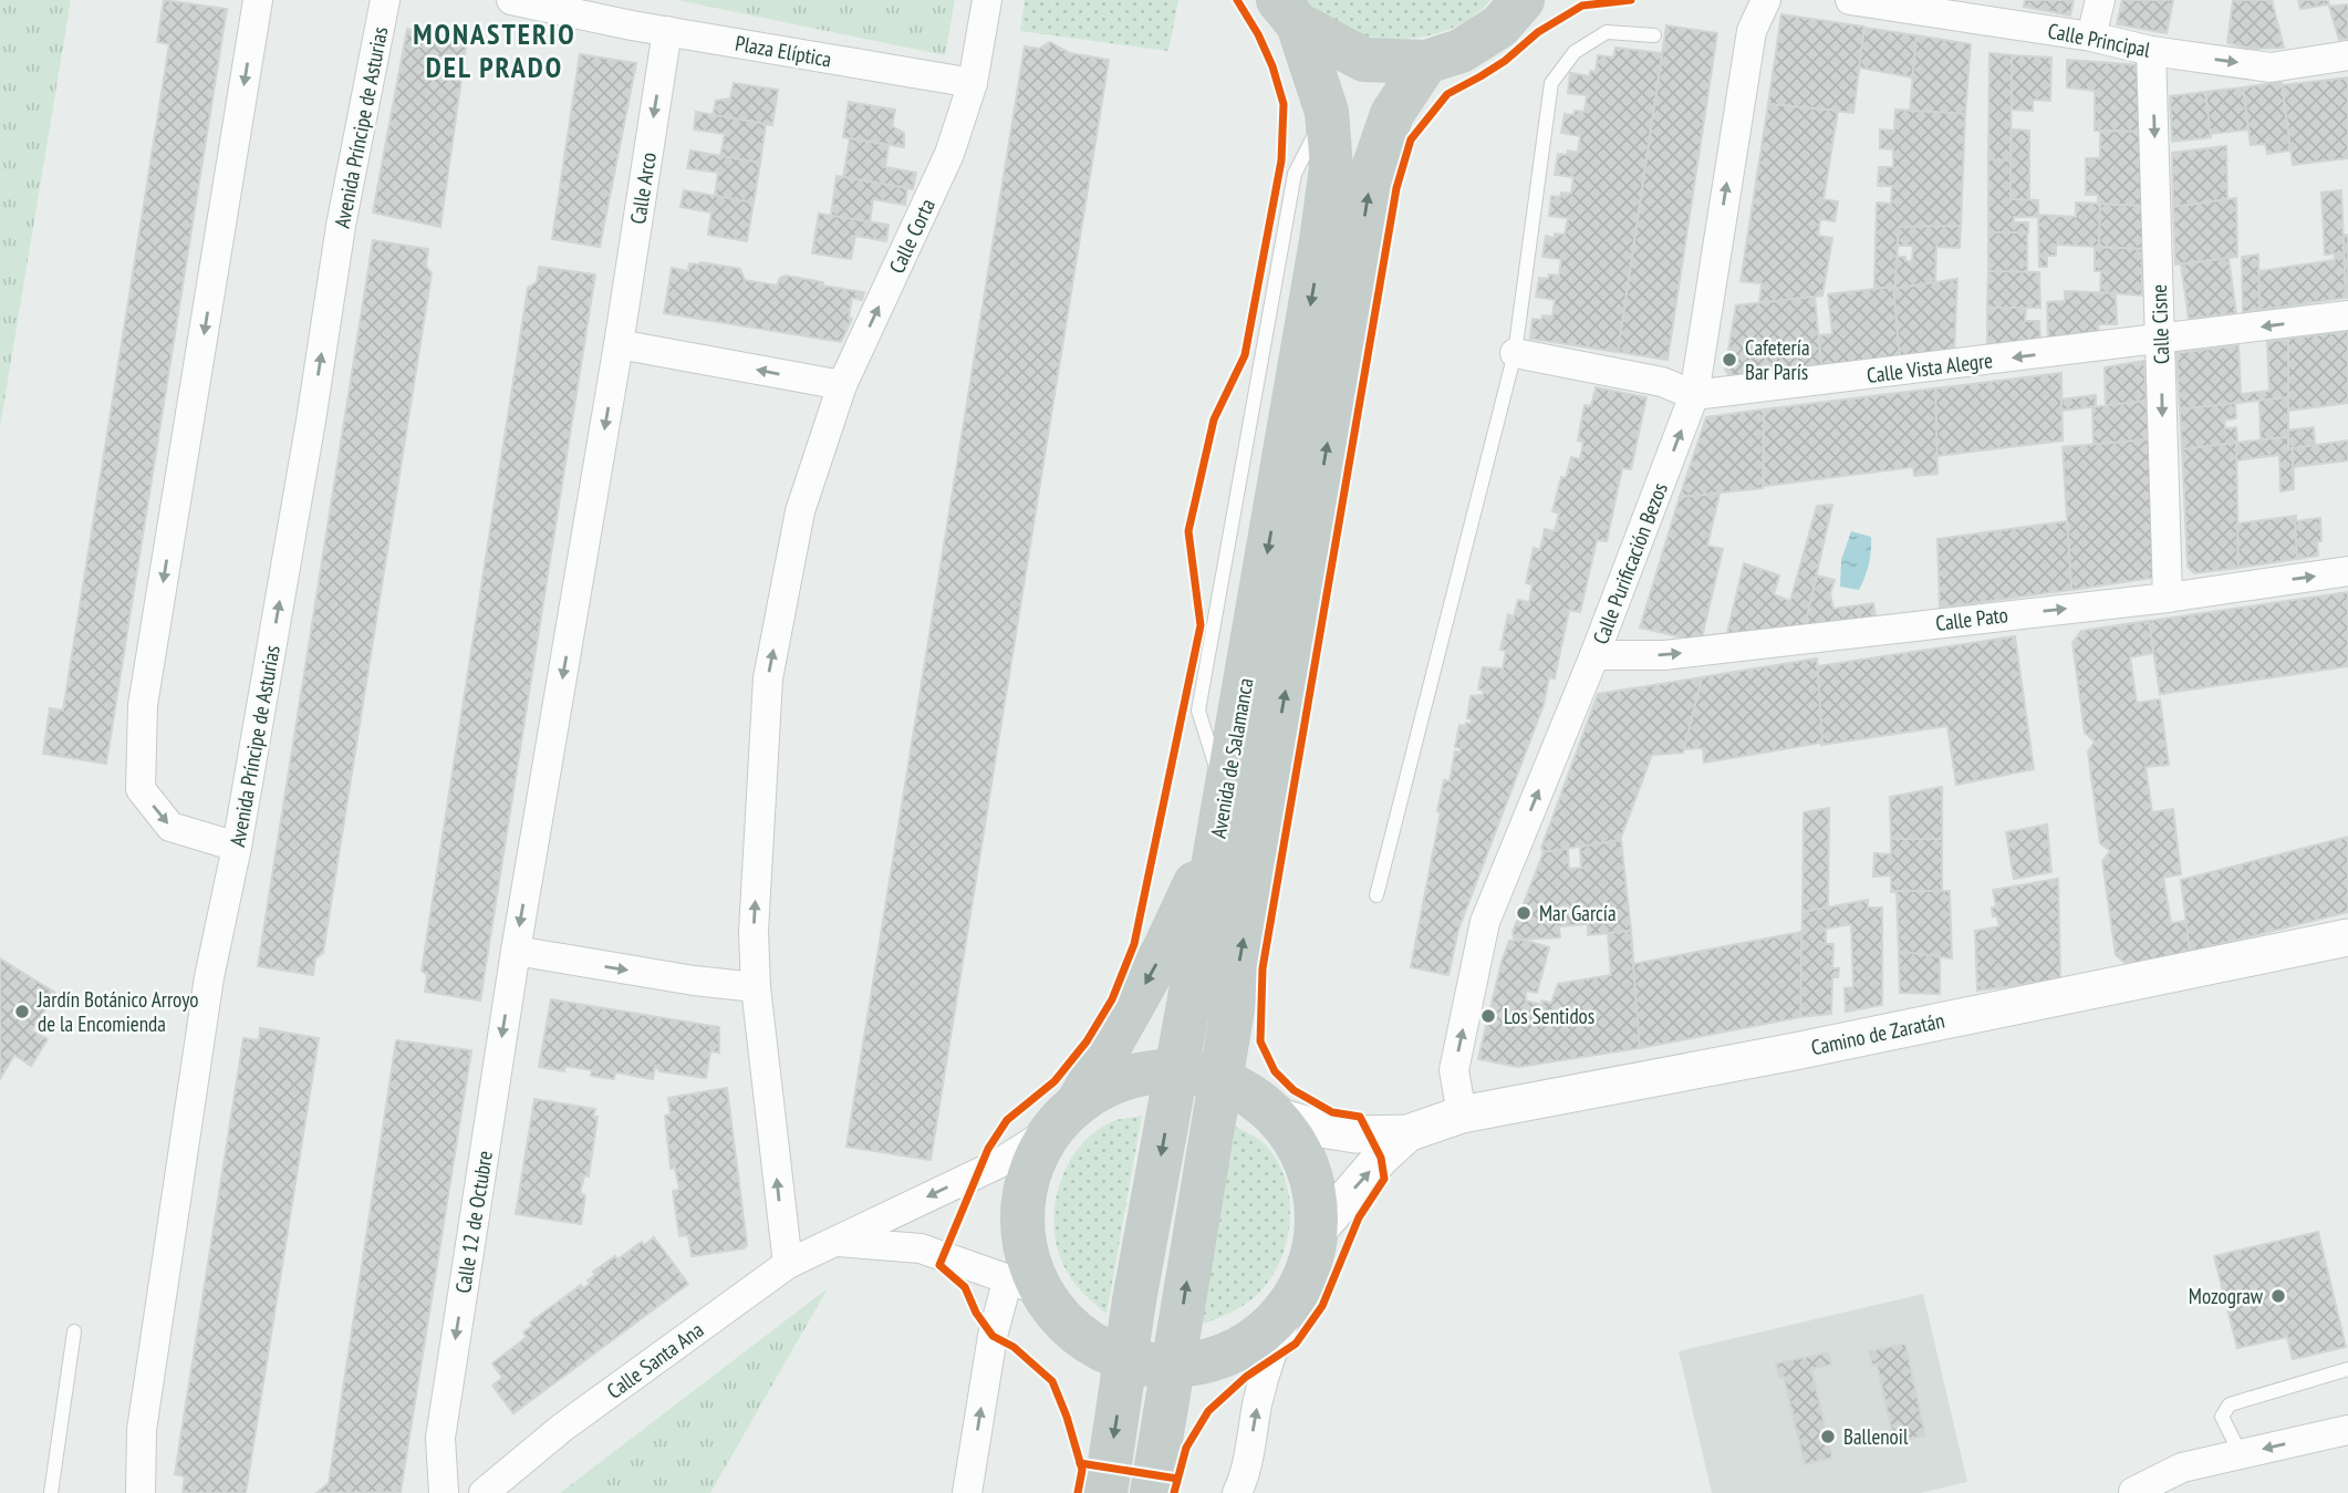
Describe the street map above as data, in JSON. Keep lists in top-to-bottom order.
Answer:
{
  "streets": {
    "highway": ["Avenida de Salamanca"],
    "street": [
      "Calle Principal",
      "Plaza Elíptica",
      "Avenida Príncipe de Asturias",
      "Calle Arco",
      "Calle Corta",
      "Calle Cisne",
      "Calle Vista Alegre",
      "Calle Purificación Bezos",
      "Calle Pato",
      "Camino de Zaratán",
      "Calle 12 de Octubre",
      "Calle Santa Ana"
    ]
  },
  "crossings": [
    ["Calle Principal", "Calle Cisne"],
    ["Plaza Elíptica", "Calle Arco"],
    ["Plaza Elíptica", "Calle Corta"],
    ["Calle Arco", "Calle 12 de Octubre"],
    ["Calle Corta", "Calle Santa Ana"],
    ["Calle Cisne", "Calle Vista Alegre"],
    ["Calle Cisne", "Calle Pato"],
    ["Calle Vista Alegre", "Calle Purificación Bezos"],
    ["Calle Purificación Bezos", "Calle Pato"],
    ["Calle Purificación Bezos", "Camino de Zaratán"],
    ["Avenida de Salamanca", "Camino de Zaratán"]
  ],
  "one_way": [
    "Calle Principal",
    "Calle Arco",
    "Calle Corta",
    "Calle Cisne",
    "Calle Vista Alegre",
    "Calle Purificación Bezos",
    "Calle Pato",
    "Calle 12 de Octubre"
  ],
  "districts": ["MONASTERIO DEL PRADO"],
  "places": [
    "Cafetería Bar París",
    "Mar García",
    "Jardín Botánico Arroyo de la Encomienda",
    "Los Sentidos",
    "Mozograw",
    "Ballenoil"
  ]
}
